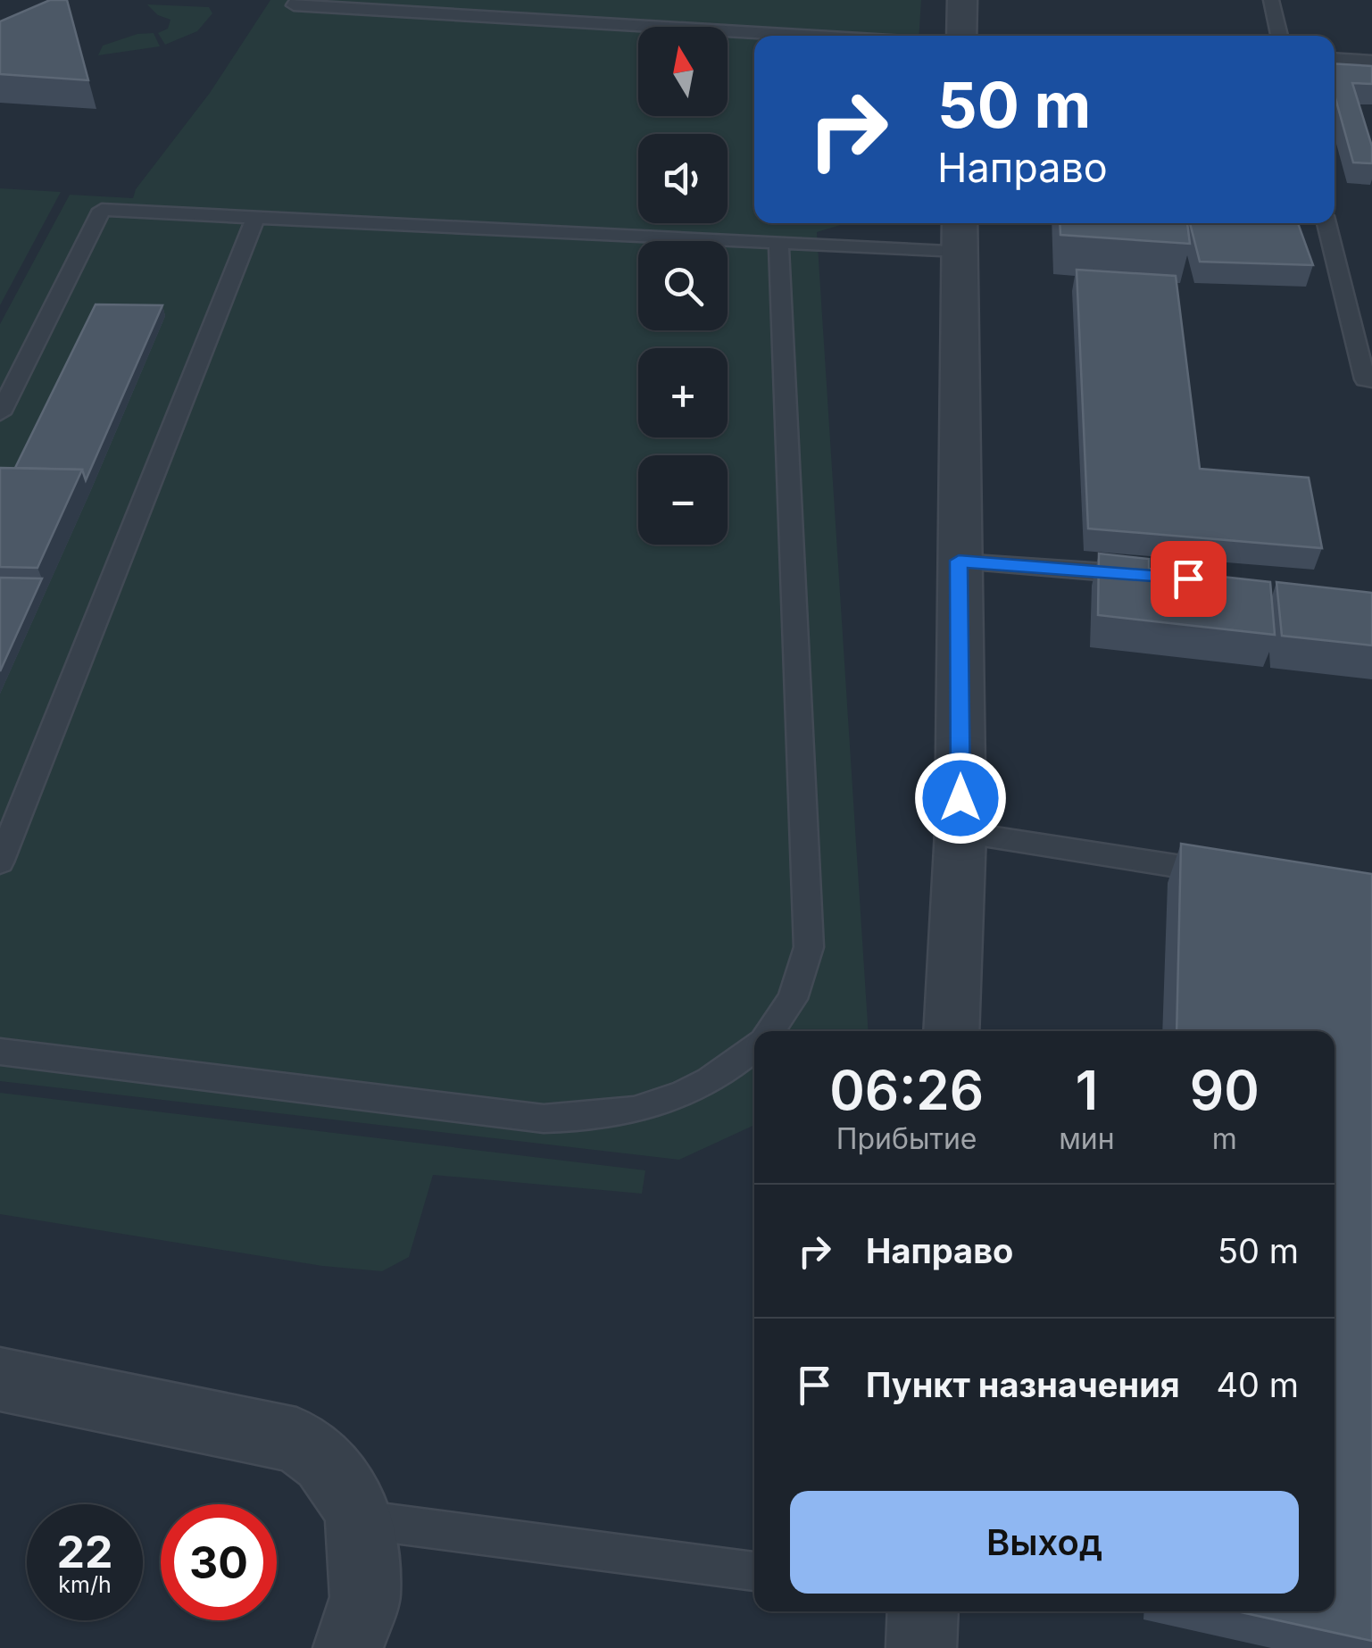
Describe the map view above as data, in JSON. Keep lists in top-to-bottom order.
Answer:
{
  "north": "top",
  "page": {
    "map_buttons": ["+", "−"],
    "turn": ["50 m", "Направо"],
    "eta": [
      "06:26",
      "Прибытие",
      "1",
      "мин",
      "90",
      "m"
    ],
    "list": [
      {
        "name": "Направо",
        "value": "50 m"
      },
      {
        "name": "Пункт назначения",
        "value": "40 m"
      }
    ],
    "buttons": "Выход",
    "speed": "22 km/h",
    "limit": "30"
  }
}
